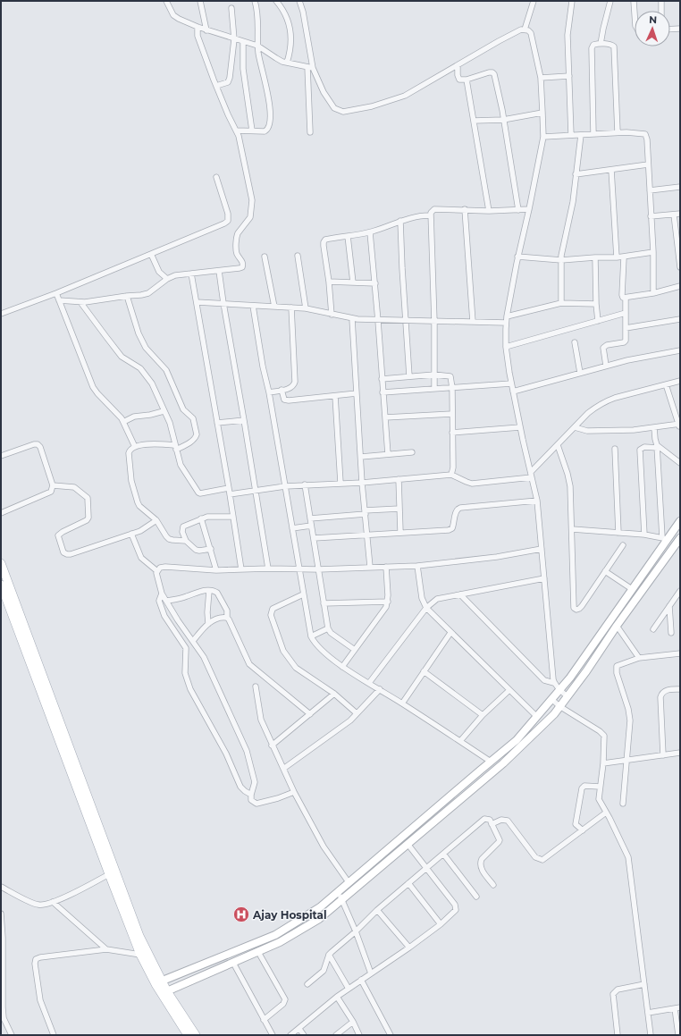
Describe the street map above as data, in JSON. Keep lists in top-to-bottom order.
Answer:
{
  "places": {
    "hospital": ["Ajay Hospital"]
  },
  "north": "top"
}
